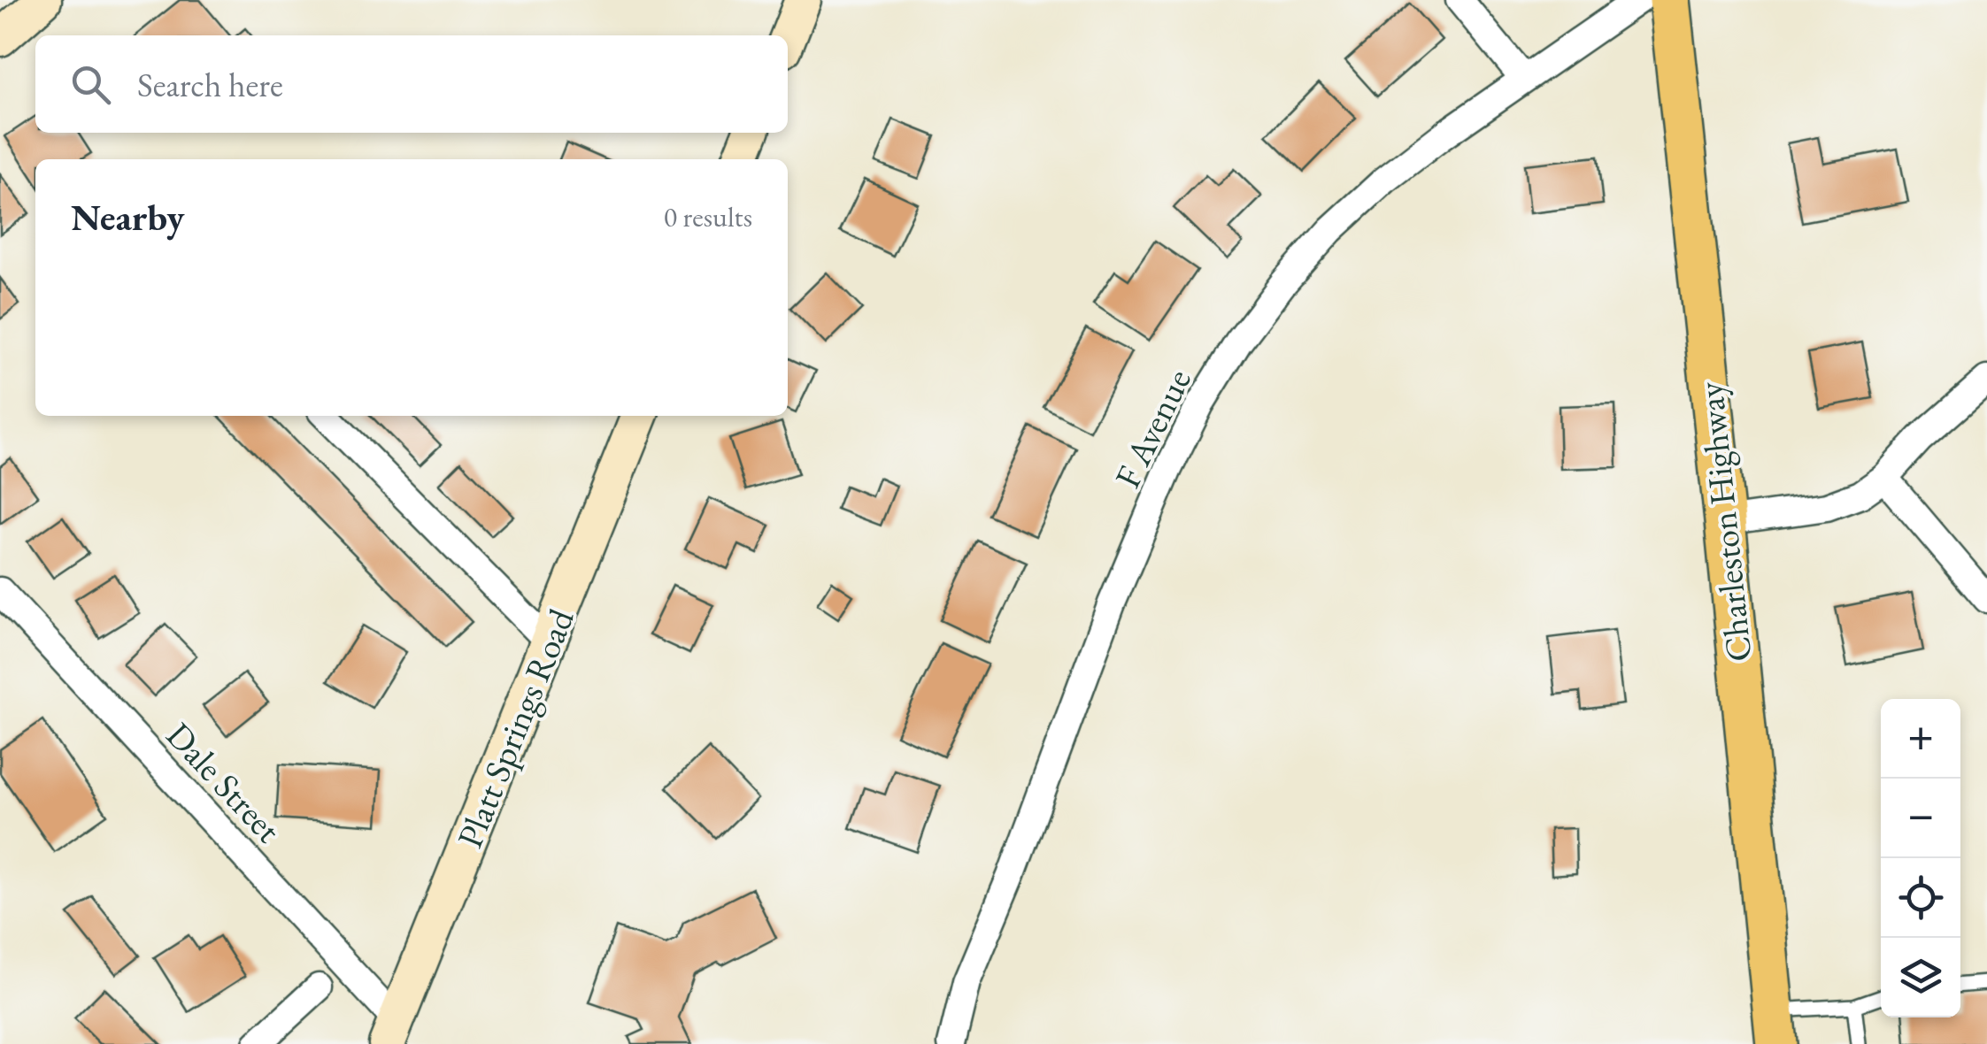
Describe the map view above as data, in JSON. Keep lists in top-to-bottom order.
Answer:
{
  "streets": {
    "main road": ["Charleston Highway", "Platt Springs Road"],
    "street": ["F Avenue", "Dale Street"]
  },
  "crossings": [
    ["Platt Springs Road", "Dale Street"]
  ],
  "page": {
    "search": "Search here",
    "heading": ["Nearby", "0 results"],
    "map_buttons": ["+", "−"]
  }
}
